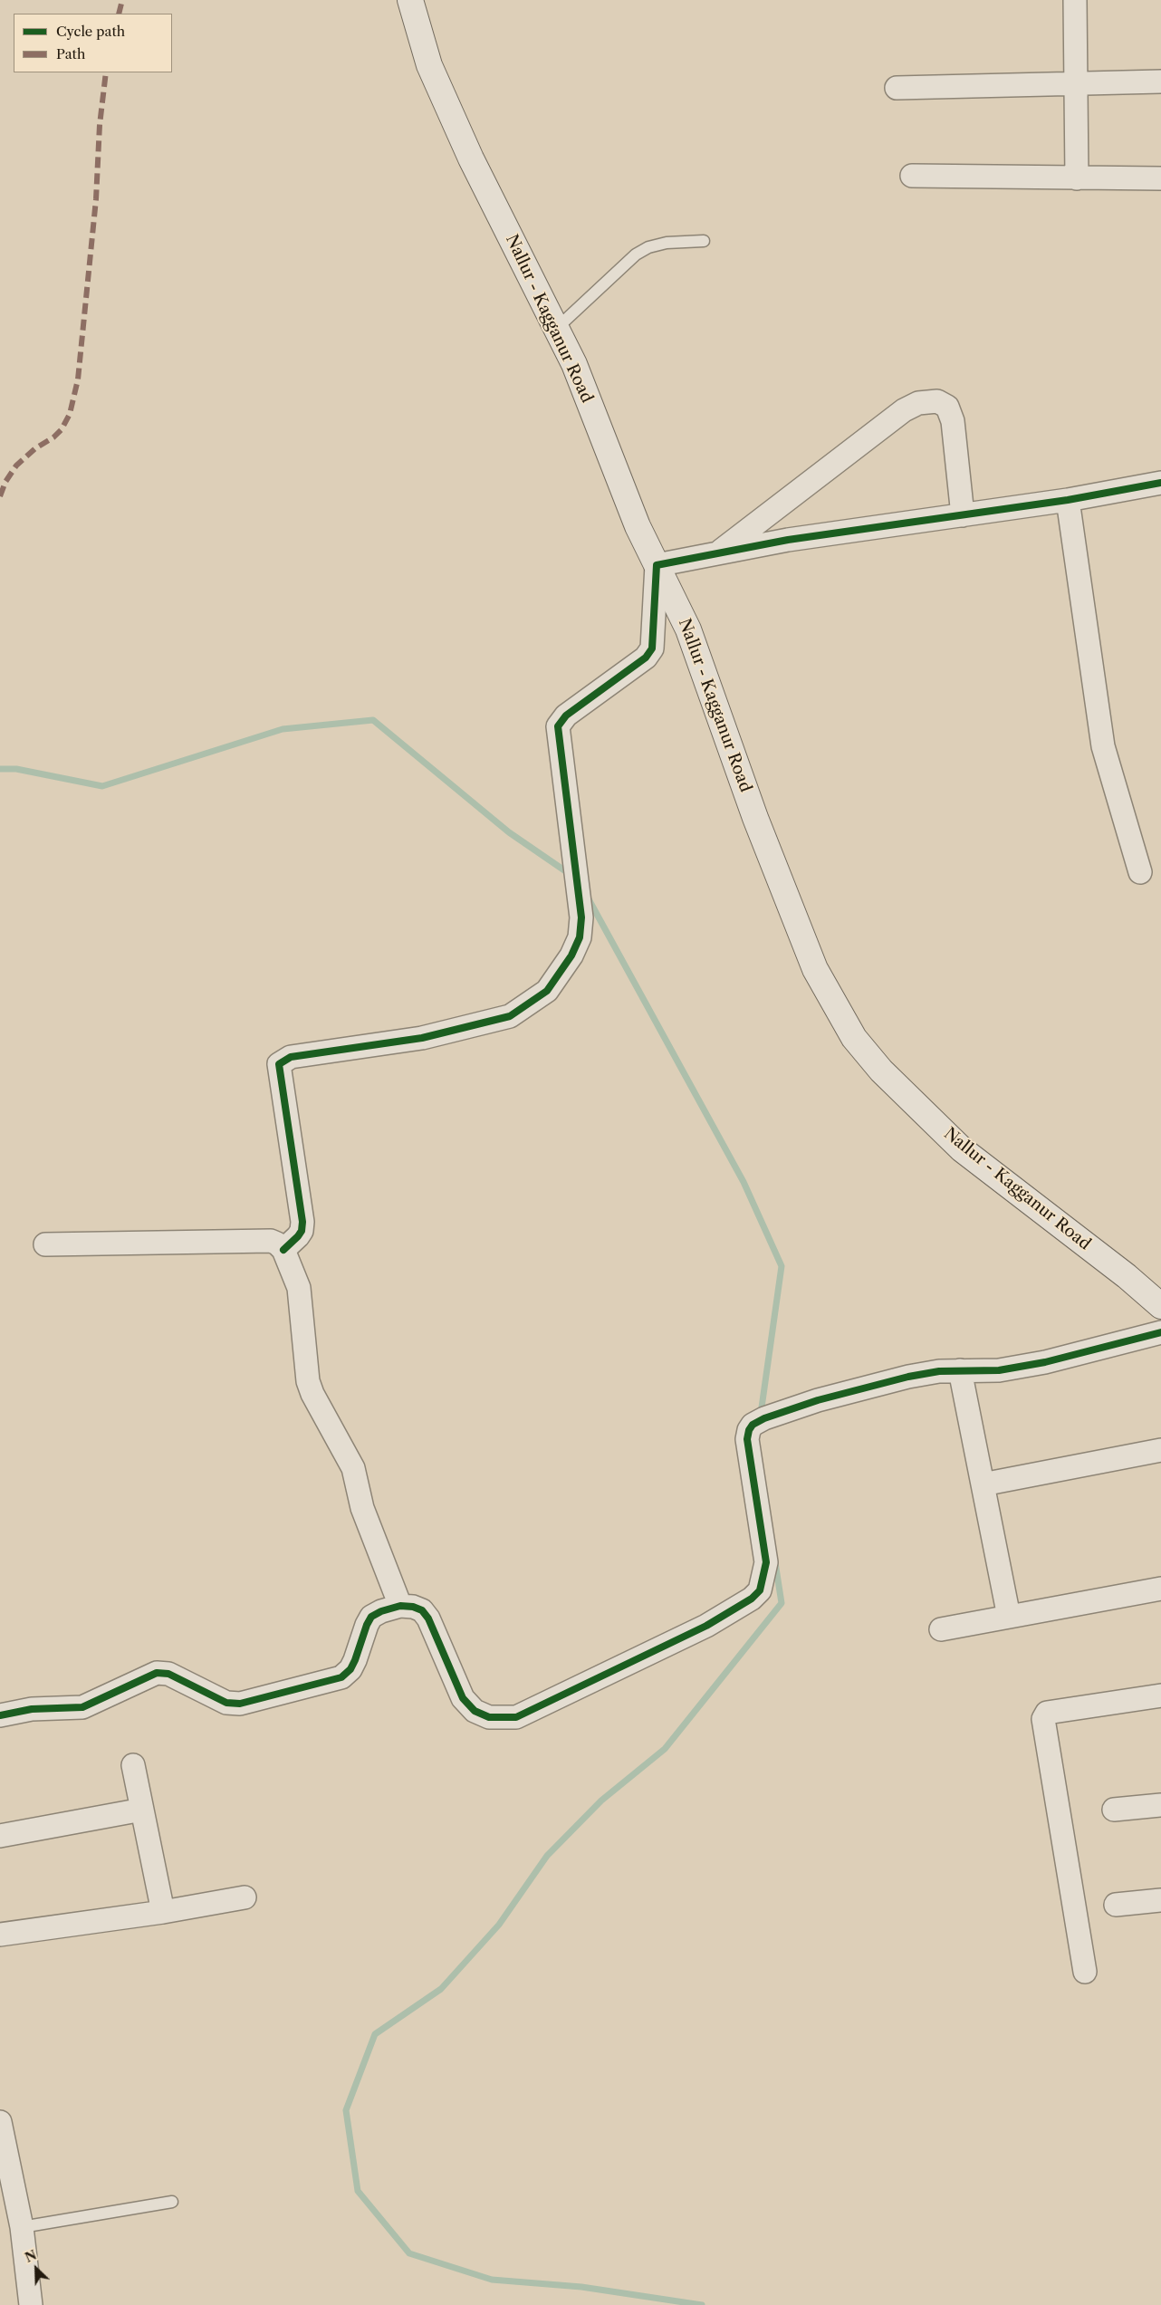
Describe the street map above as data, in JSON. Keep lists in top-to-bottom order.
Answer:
{
  "streets": {
    "main road": ["Nallur - Kagganur Road"]
  },
  "legend": ["Cycle path", "Path"],
  "north": "top left"
}
